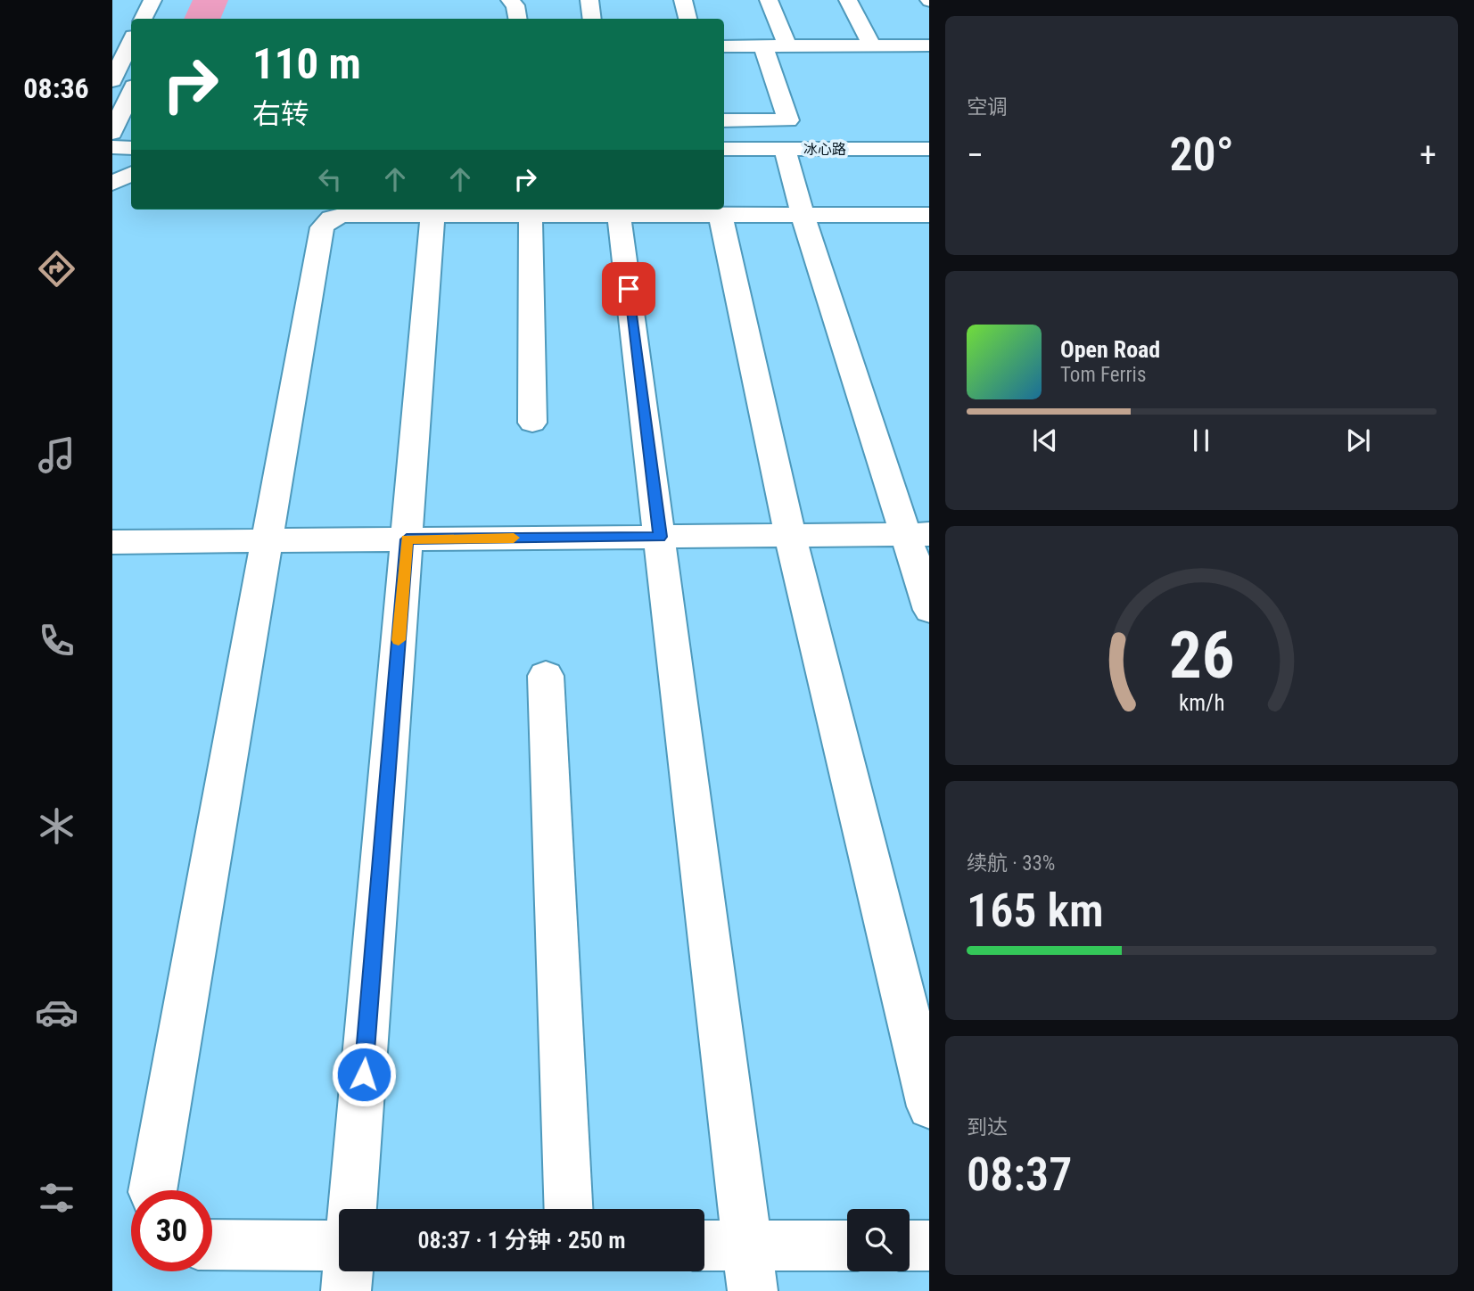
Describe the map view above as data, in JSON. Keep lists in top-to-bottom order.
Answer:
{
  "streets": {
    "main road": ["冰心路"]
  },
  "page": {
    "tabs": "08:36",
    "tile": [
      "空调",
      ["续航 · 33%", "165 km"],
      ["到达", "08:37"]
    ],
    "turn": ["110 m", "右转"],
    "heat": ["−", "20°", "+"],
    "song": ["Open Road", "Tom Ferris"],
    "limit": "30",
    "trip": "08:37 · 1 分钟 · 250 m",
    "gauge": ["26", "km/h"]
  }
}
